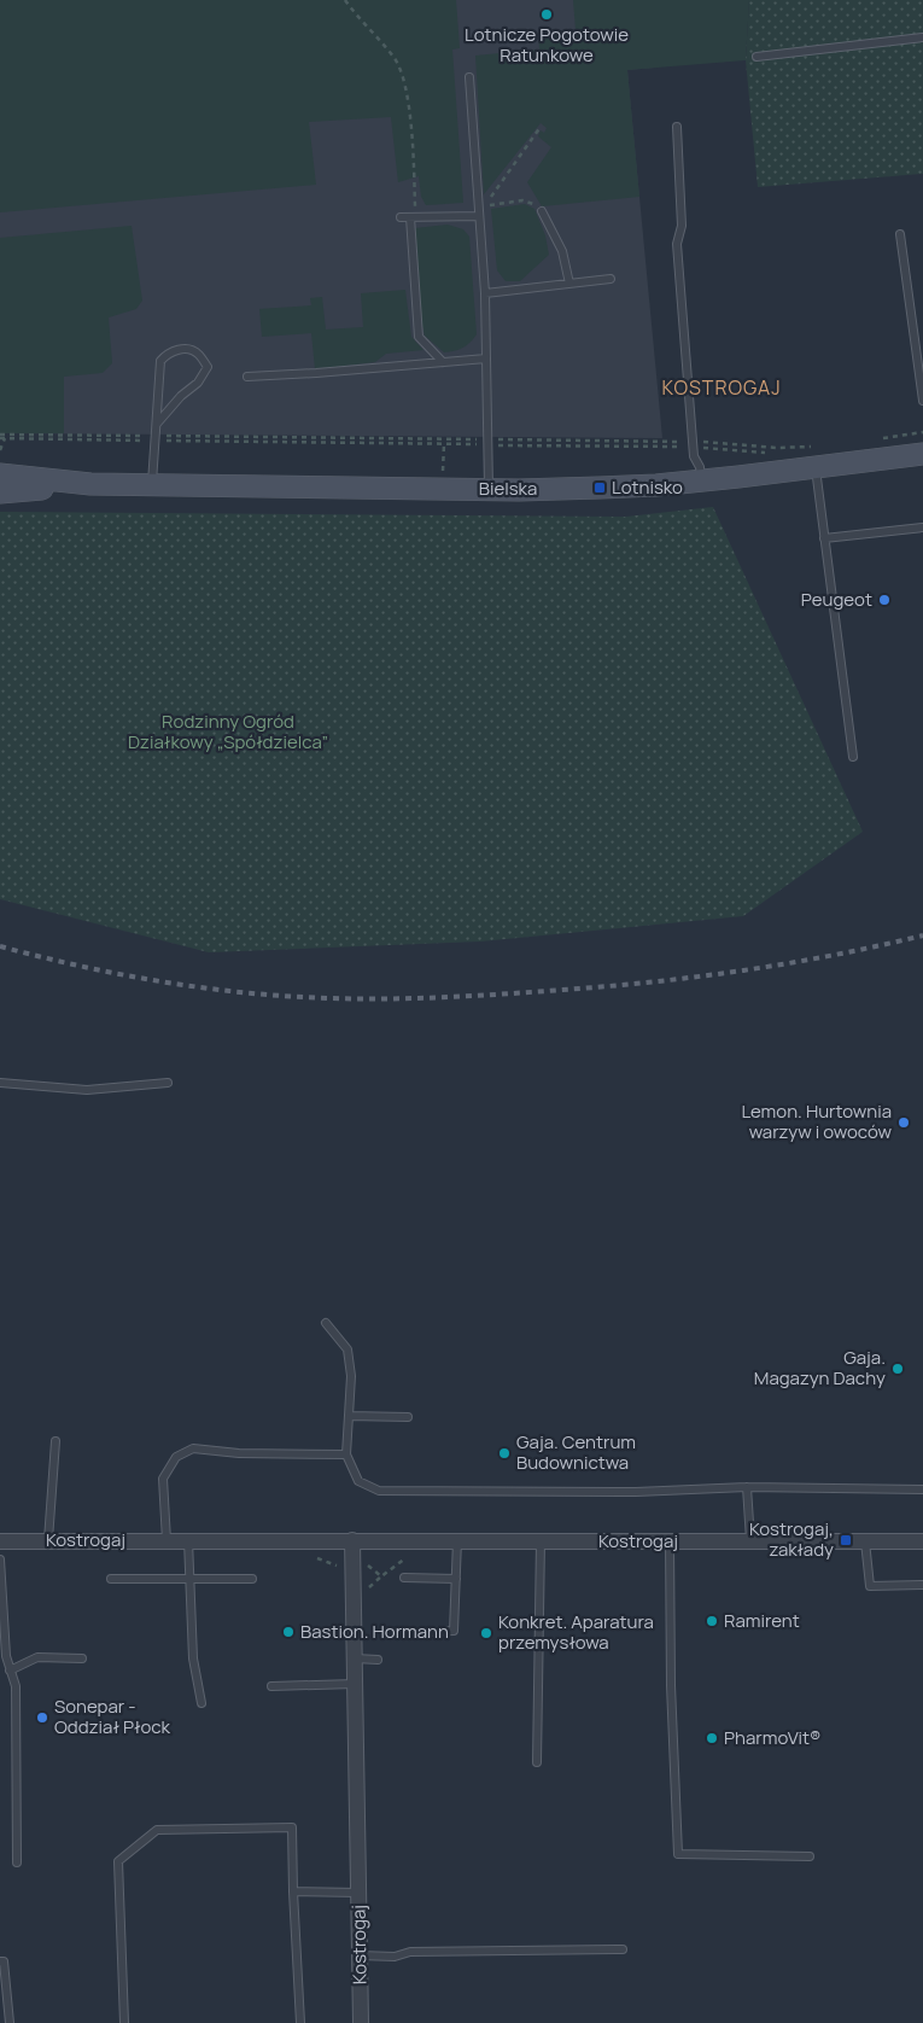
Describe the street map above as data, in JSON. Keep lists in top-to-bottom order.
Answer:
{
  "streets": {
    "main road": ["Bielska"],
    "street": ["Kostrogaj"]
  },
  "districts": ["KOSTROGAJ"],
  "parks": ["Rodzinny Ogród Działkowy „Spółdzielca”"],
  "places": {
    "other": [
      "Lotnicze Pogotowie Ratunkowe",
      "Peugeot",
      "Lemon. Hurtownia warzyw i owoców",
      "Gaja. Magazyn Dachy",
      "Gaja. Centrum Budownictwa",
      "Ramirent",
      "Bastion. Hormann",
      "Konkret. Aparatura przemysłowa",
      "Sonepar - Oddział Płock",
      "PharmoVit®"
    ],
    "transit": ["Lotnisko", "Kostrogaj, zakłady"]
  }
}
